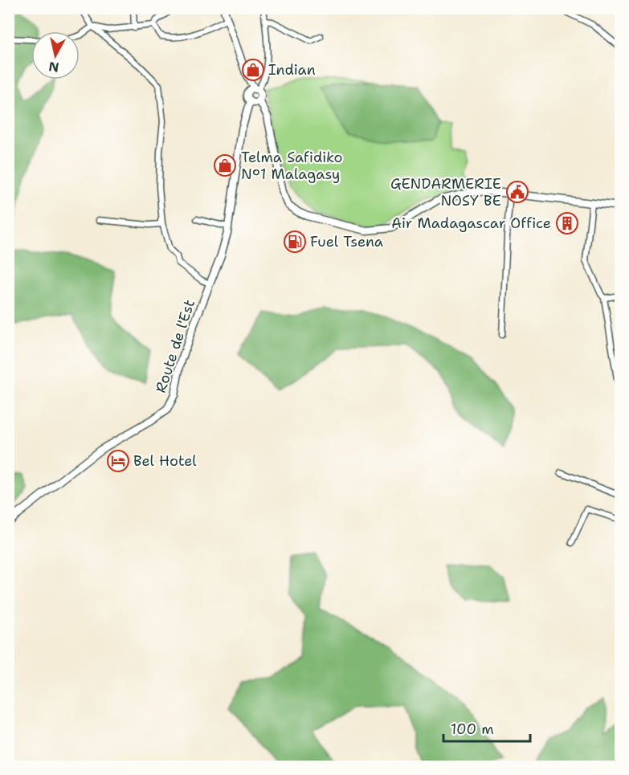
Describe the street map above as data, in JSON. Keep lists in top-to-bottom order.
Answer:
{
  "streets": {
    "main road": ["Route de l'Est"]
  },
  "places": {
    "shop": ["Indian", "Telma Safidiko N°1 Malagasy"],
    "public building": ["GENDARMERIE NOSY BE"],
    "building": ["Air Madagascar Office"],
    "fuel station": ["Fuel Tsena"],
    "hotel": ["Bel Hotel"]
  },
  "scale_bar": "100 m",
  "north": "bottom"
}
